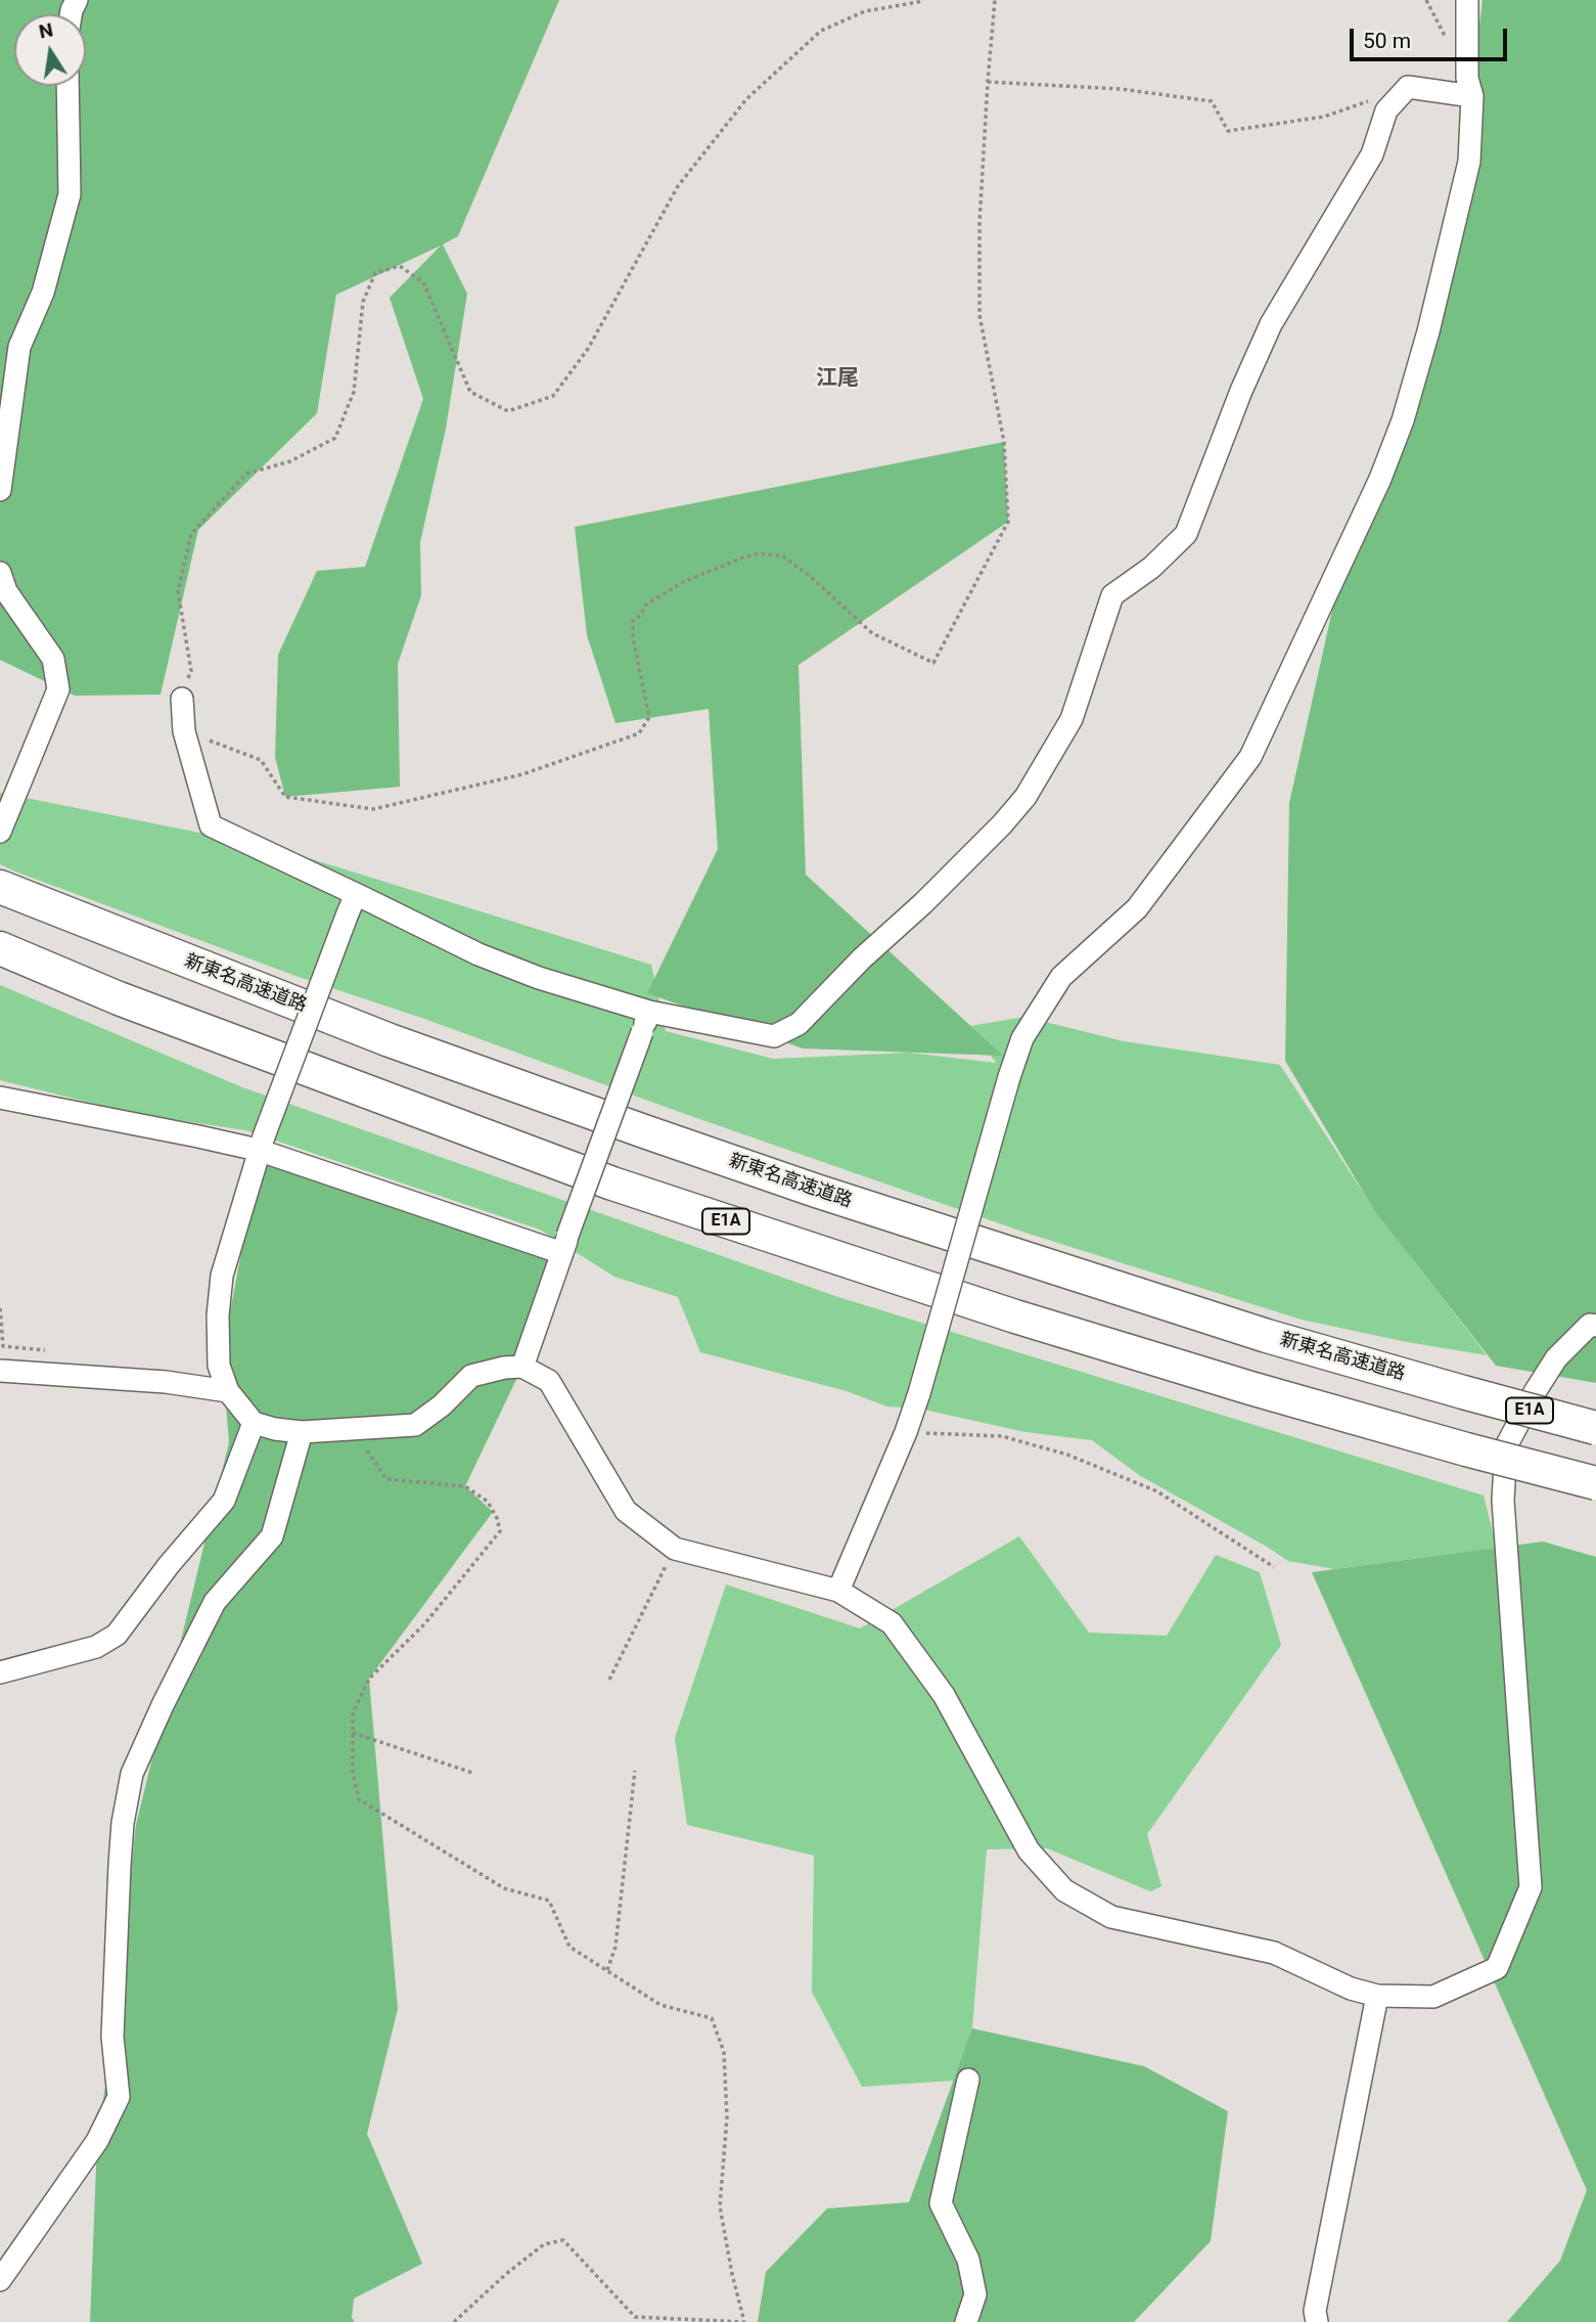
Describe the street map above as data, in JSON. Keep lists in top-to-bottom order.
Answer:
{
  "streets": {
    "highway": ["新東名高速道路", "E1A"]
  },
  "districts": ["江尾"],
  "scale_bar": "50 m",
  "north": "top"
}
